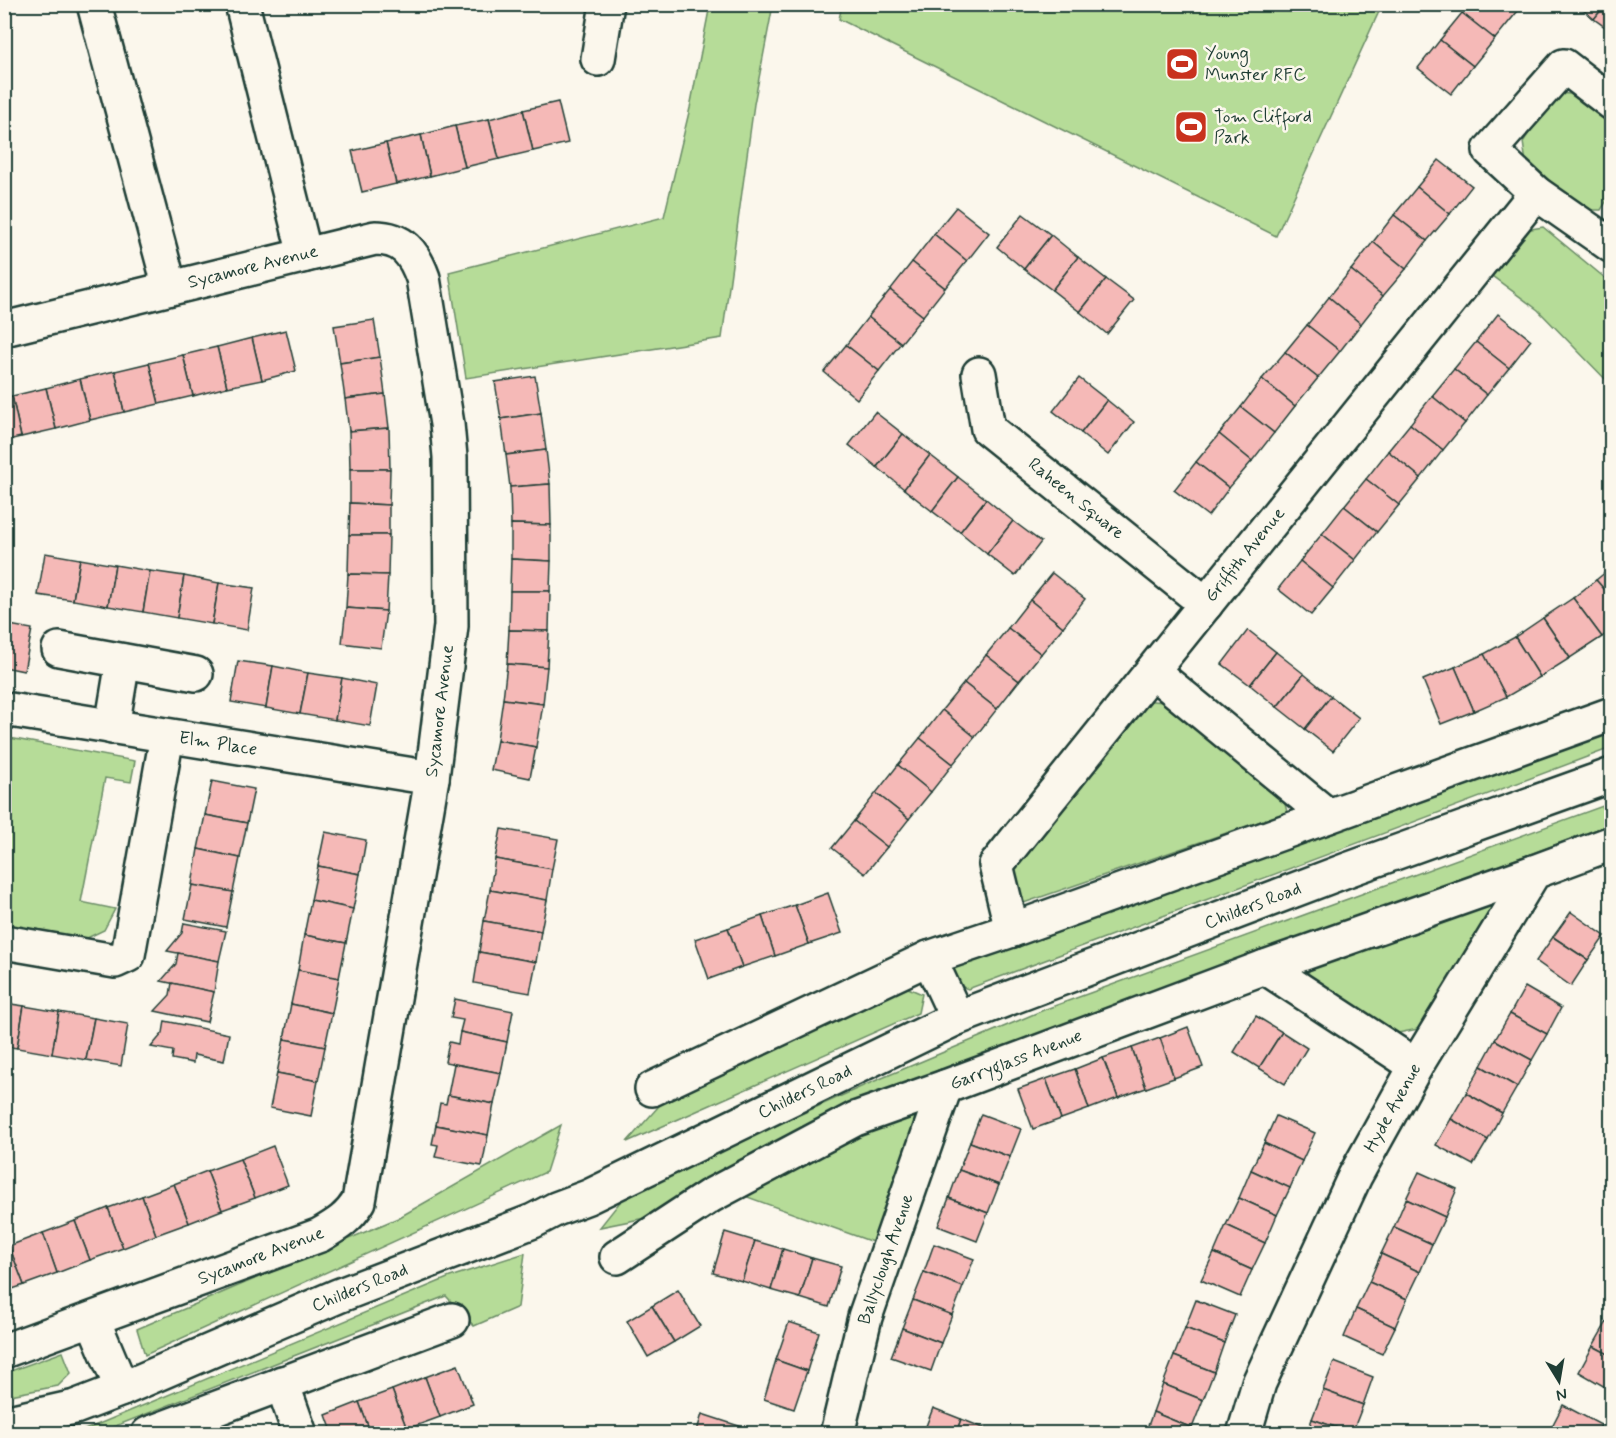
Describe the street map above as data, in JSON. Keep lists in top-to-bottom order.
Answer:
{
  "streets": {
    "street": [
      "Sycamore Avenue",
      "Raheen Square",
      "Griffith Avenue",
      "Elm Place",
      "Childers Road",
      "Garryglass Avenue",
      "Hyde Avenue",
      "Ballyclough Avenue"
    ]
  },
  "crossings": [
    ["Sycamore Avenue", "Elm Place"],
    ["Raheen Square", "Griffith Avenue"],
    ["Garryglass Avenue", "Hyde Avenue"],
    ["Garryglass Avenue", "Ballyclough Avenue"]
  ],
  "places": {
    "sports": ["Young Munster RFC", "Tom Clifford Park"]
  },
  "north": "bottom"
}
